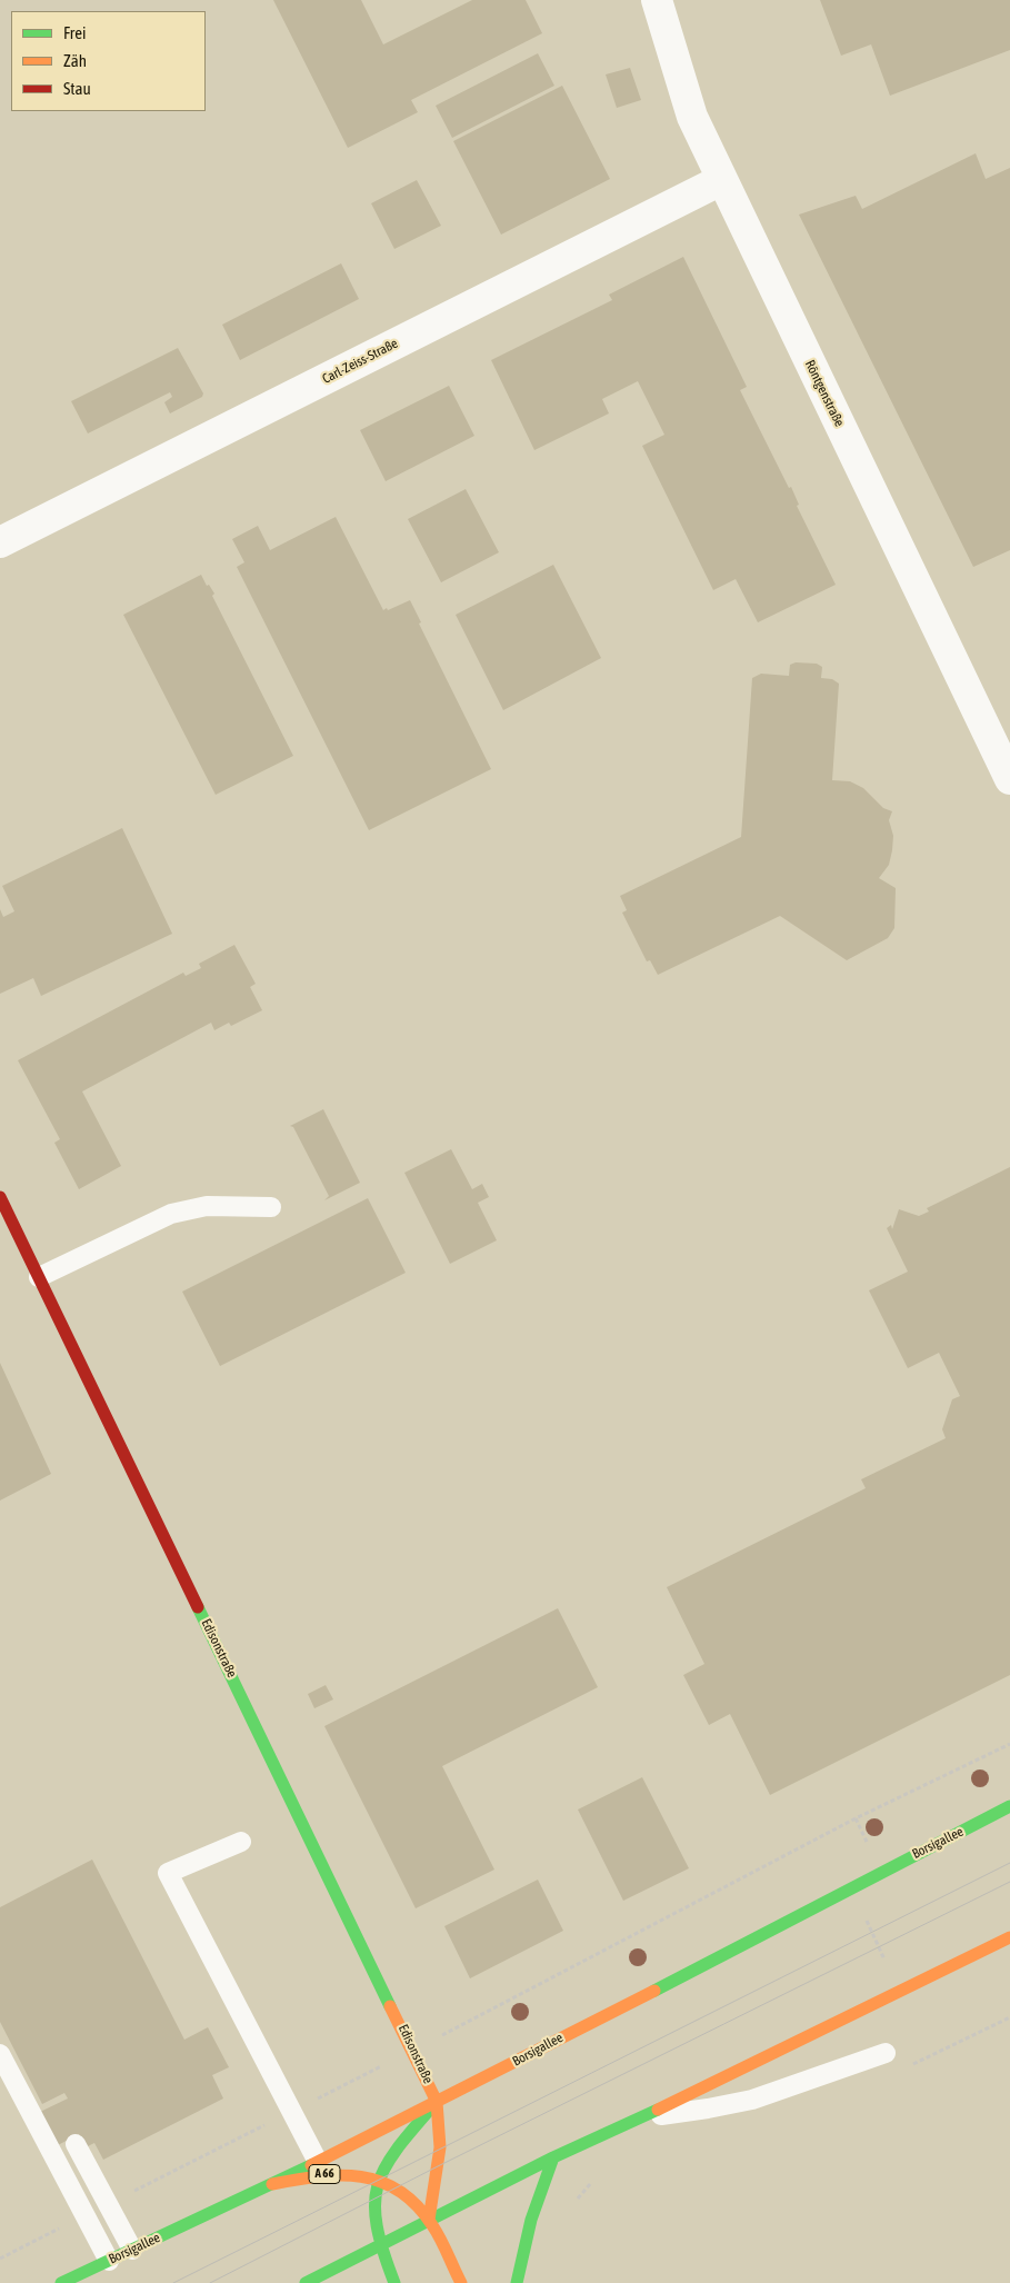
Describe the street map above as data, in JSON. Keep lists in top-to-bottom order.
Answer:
{
  "streets": {
    "main road": ["Edisonstraße", "Borsigallee", "A 66"],
    "street": ["Carl-Zeiss-Straße", "Röntgenstraße"]
  },
  "crossings": [
    ["Carl-Zeiss-Straße", "Röntgenstraße"],
    ["Edisonstraße", "Borsigallee"],
    ["Edisonstraße", "A 66"],
    ["Borsigallee", "A 66"]
  ],
  "legend": ["Frei", "Zäh", "Stau"]
}
